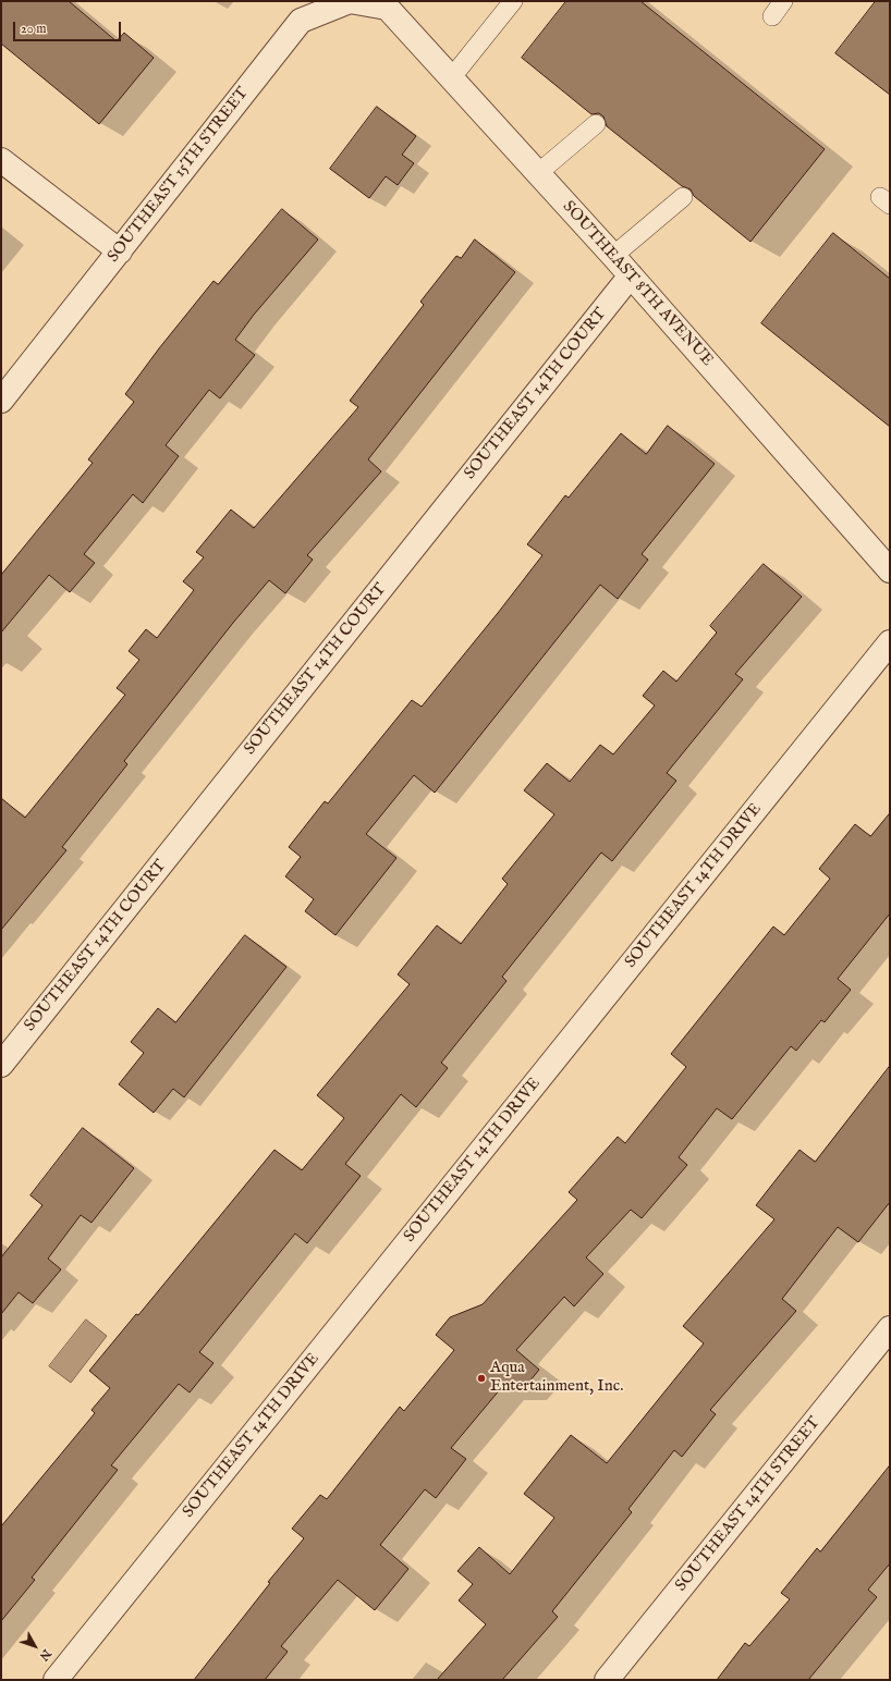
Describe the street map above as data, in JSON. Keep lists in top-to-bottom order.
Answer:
{
  "streets": {
    "street": [
      "SOUTHEAST 15TH STREET",
      "SOUTHEAST 8TH AVENUE",
      "SOUTHEAST 14TH COURT",
      "SOUTHEAST 14TH DRIVE",
      "SOUTHEAST 14TH STREET"
    ]
  },
  "crossings": [
    ["SOUTHEAST 15TH STREET", "SOUTHEAST 8TH AVENUE"],
    ["SOUTHEAST 8TH AVENUE", "SOUTHEAST 14TH COURT"]
  ],
  "places": ["Aqua Entertainment, Inc."],
  "scale_bar": "20 m",
  "north": "bottom right"
}
